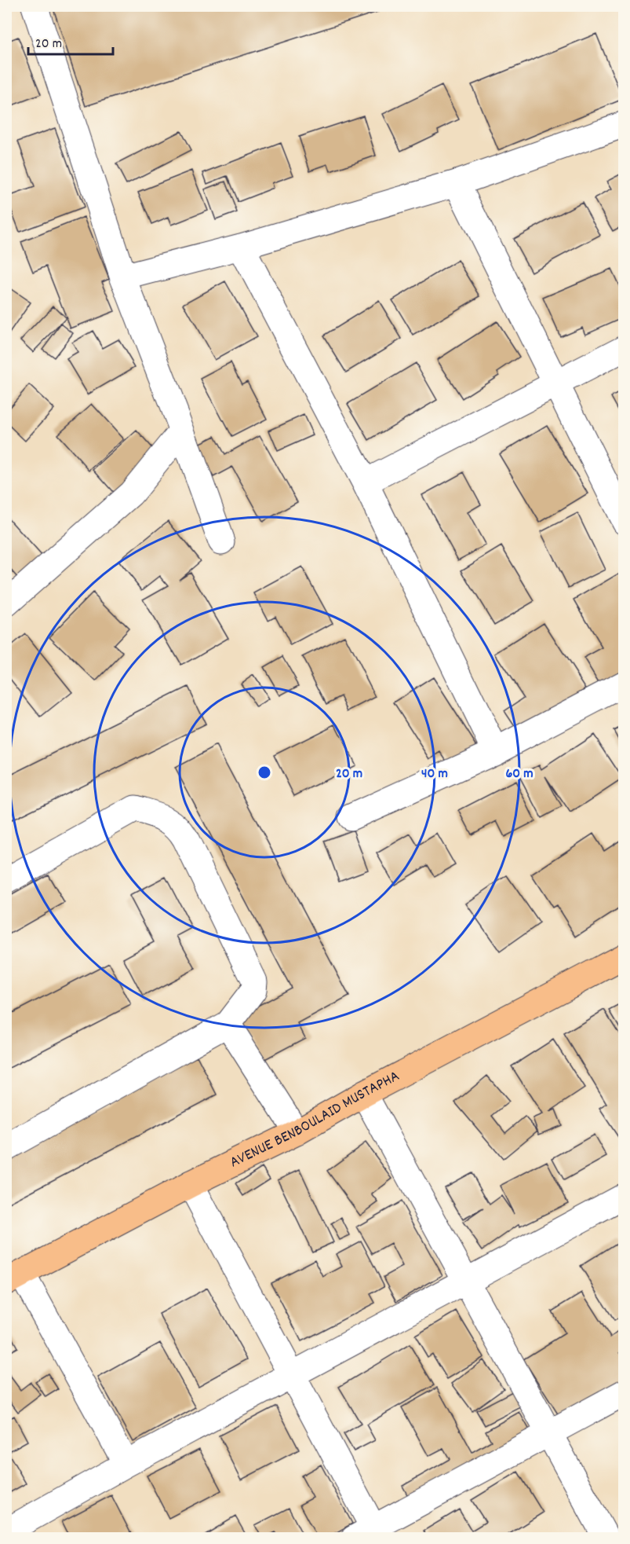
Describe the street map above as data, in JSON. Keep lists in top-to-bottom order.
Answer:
{
  "streets": {
    "main road": ["AVENUE BENBOULAID MUSTAPHA"]
  },
  "scale_bar": "20 m",
  "rings": ["20 m", "40 m", "60 m"]
}
